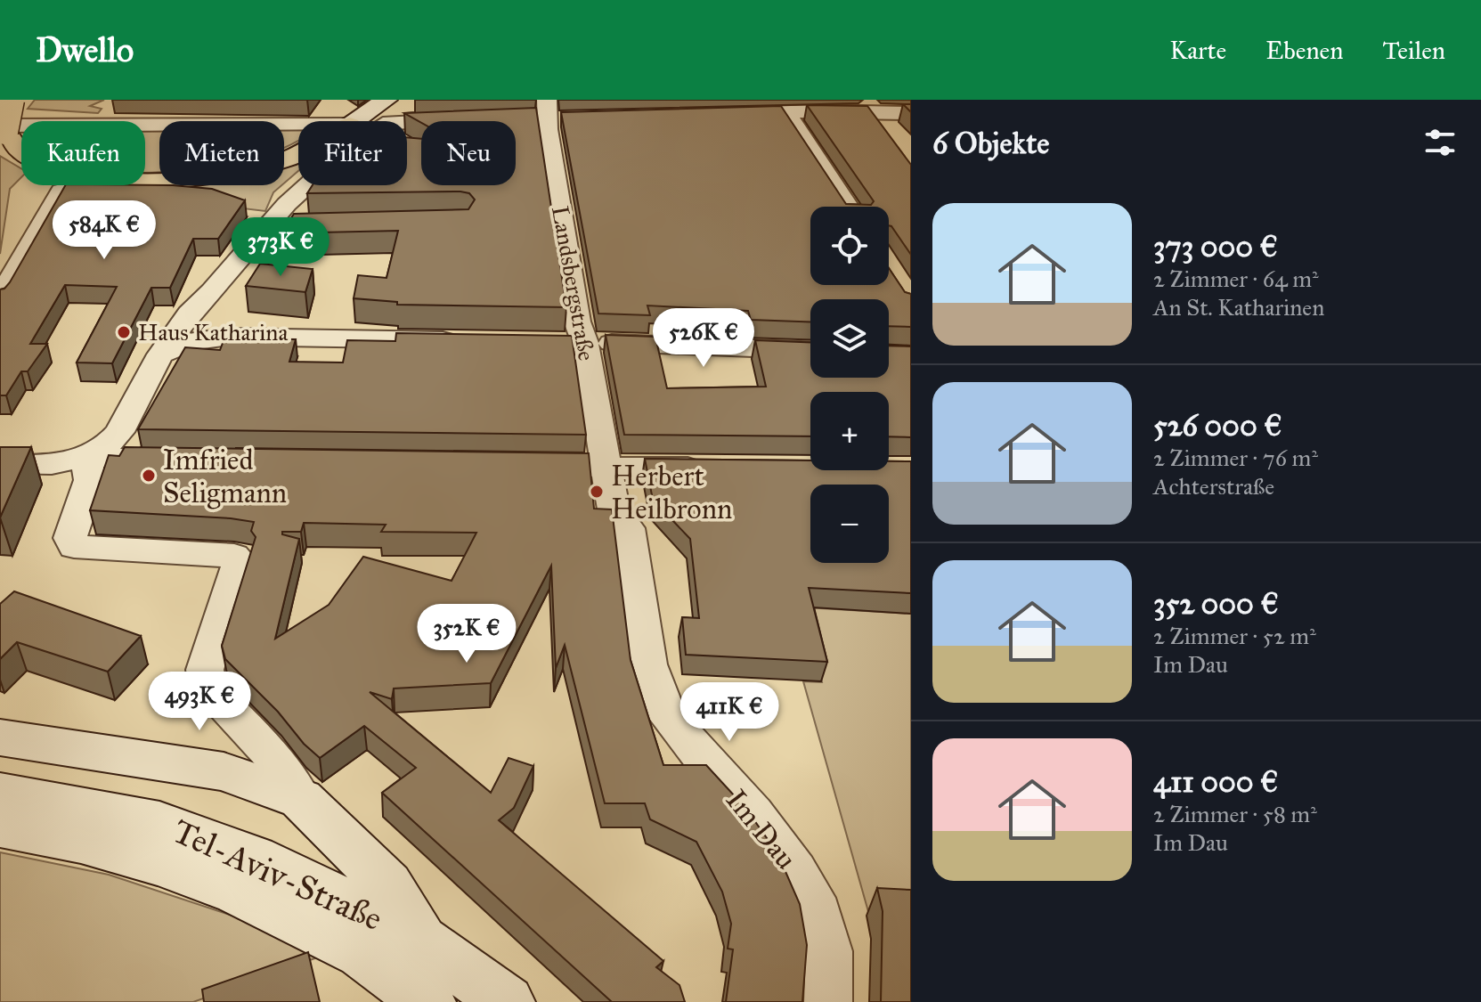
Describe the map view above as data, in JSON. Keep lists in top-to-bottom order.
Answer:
{
  "streets": {
    "main road": ["Tel-Aviv-Straße"],
    "street": ["Landsbergstraße", "Im Dau"]
  },
  "crossings": [
    ["Landsbergstraße", "Im Dau"]
  ],
  "places": ["Haus Katharina", "Imfried Seligmann", "Herbert Heilbronn"],
  "page": {
    "header": "Dwello",
    "nav": ["Karte", "Ebenen", "Teilen"],
    "heading": "6 Objekte",
    "chip": [
      "Kaufen",
      "Mieten",
      "Filter",
      "Neu"
    ],
    "list": [
      {
        "name": "373 000 €",
        "note": "2 Zimmer · 64 m² · An St. Katharinen"
      },
      {
        "name": "526 000 €",
        "note": "2 Zimmer · 76 m² · Achterstraße"
      },
      {
        "name": "352 000 €",
        "note": "2 Zimmer · 52 m² · Im Dau"
      },
      {
        "name": "411 000 €",
        "note": "2 Zimmer · 58 m² · Im Dau"
      }
    ],
    "price": [
      "584K €",
      "373K €",
      "526K €",
      "352K €",
      "493K €",
      "411K €"
    ],
    "map_buttons": ["+", "−"]
  }
}
